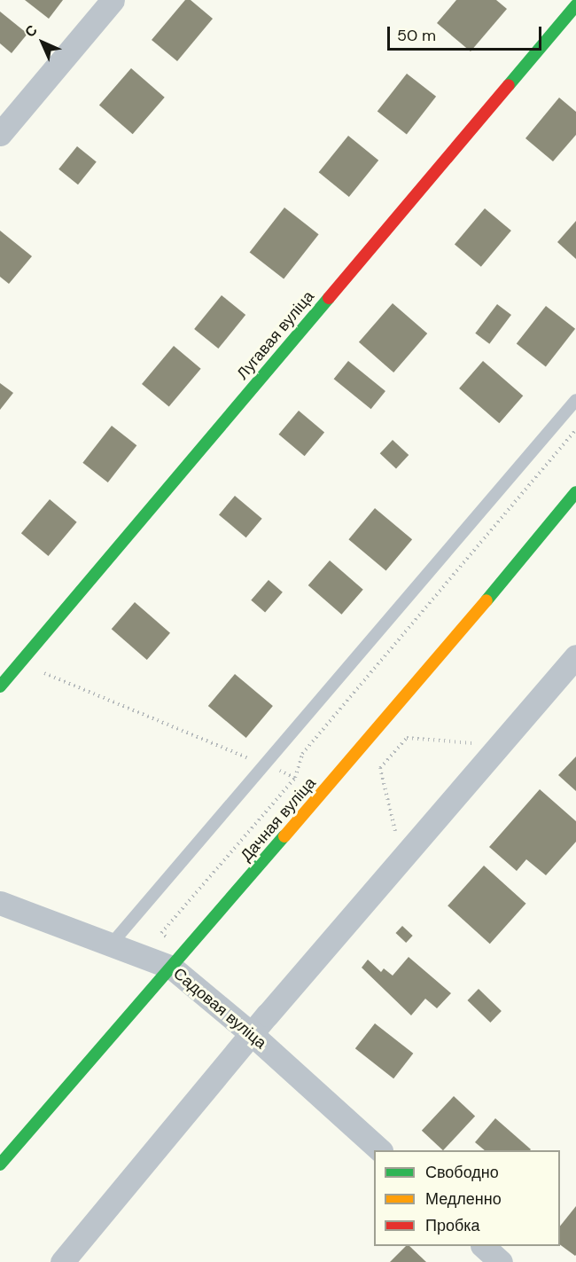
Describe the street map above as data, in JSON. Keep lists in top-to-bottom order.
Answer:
{
  "streets": {
    "street": ["Лугавая вуліца", "Дачная вуліца", "Садовая вуліца"]
  },
  "crossings": [
    ["Дачная вуліца", "Садовая вуліца"]
  ],
  "legend": ["Свободно", "Медленно", "Пробка"],
  "scale_bar": "50 m",
  "north": "top left"
}
